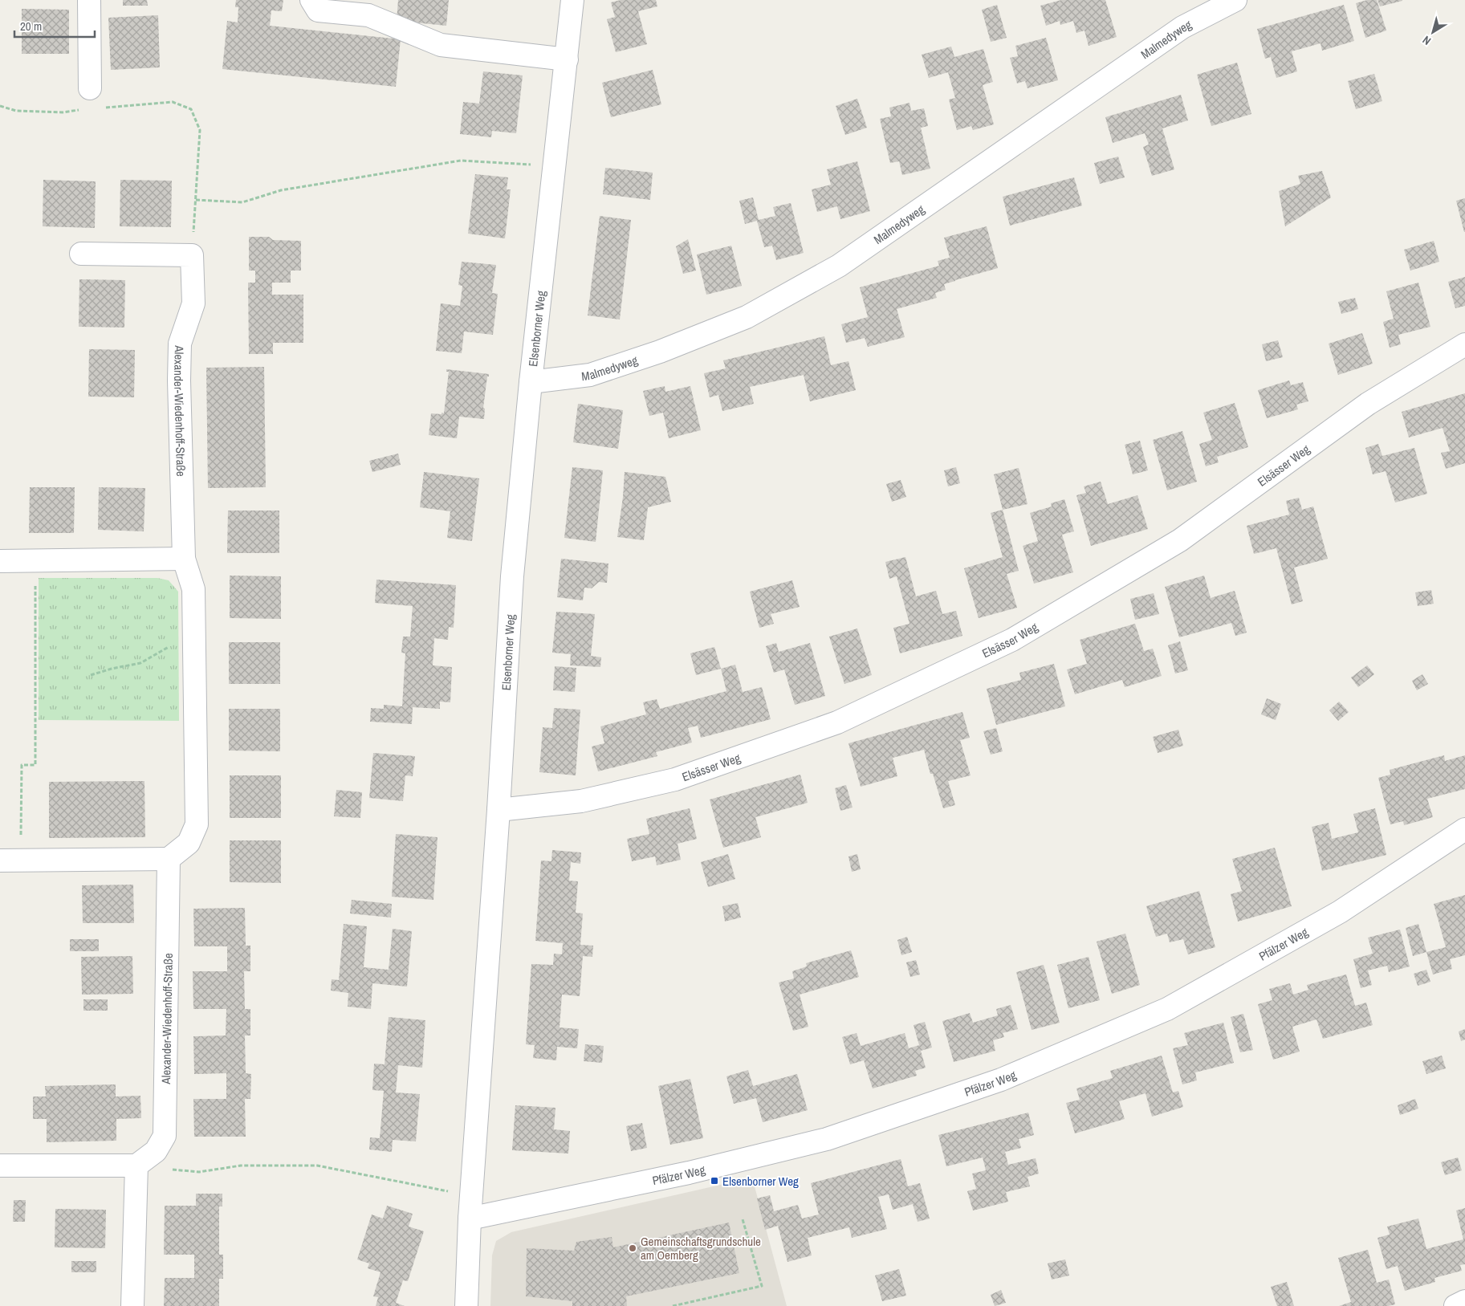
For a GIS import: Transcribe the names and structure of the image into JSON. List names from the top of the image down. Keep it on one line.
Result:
{"streets":{"street":["Malmedyweg","Elsenborner Weg","Alexander-Wiedenhoff-Straße","Elsässer Weg","Pfälzer Weg"]},"crossings":[["Malmedyweg","Elsenborner Weg"],["Elsenborner Weg","Elsässer Weg"],["Elsenborner Weg","Pfälzer Weg"]],"places":{"transit":["Elsenborner Weg"],"other":["Gemeinschaftsgrundschule am Oemberg"]},"scale_bar":"20 m","north":"bottom left"}
